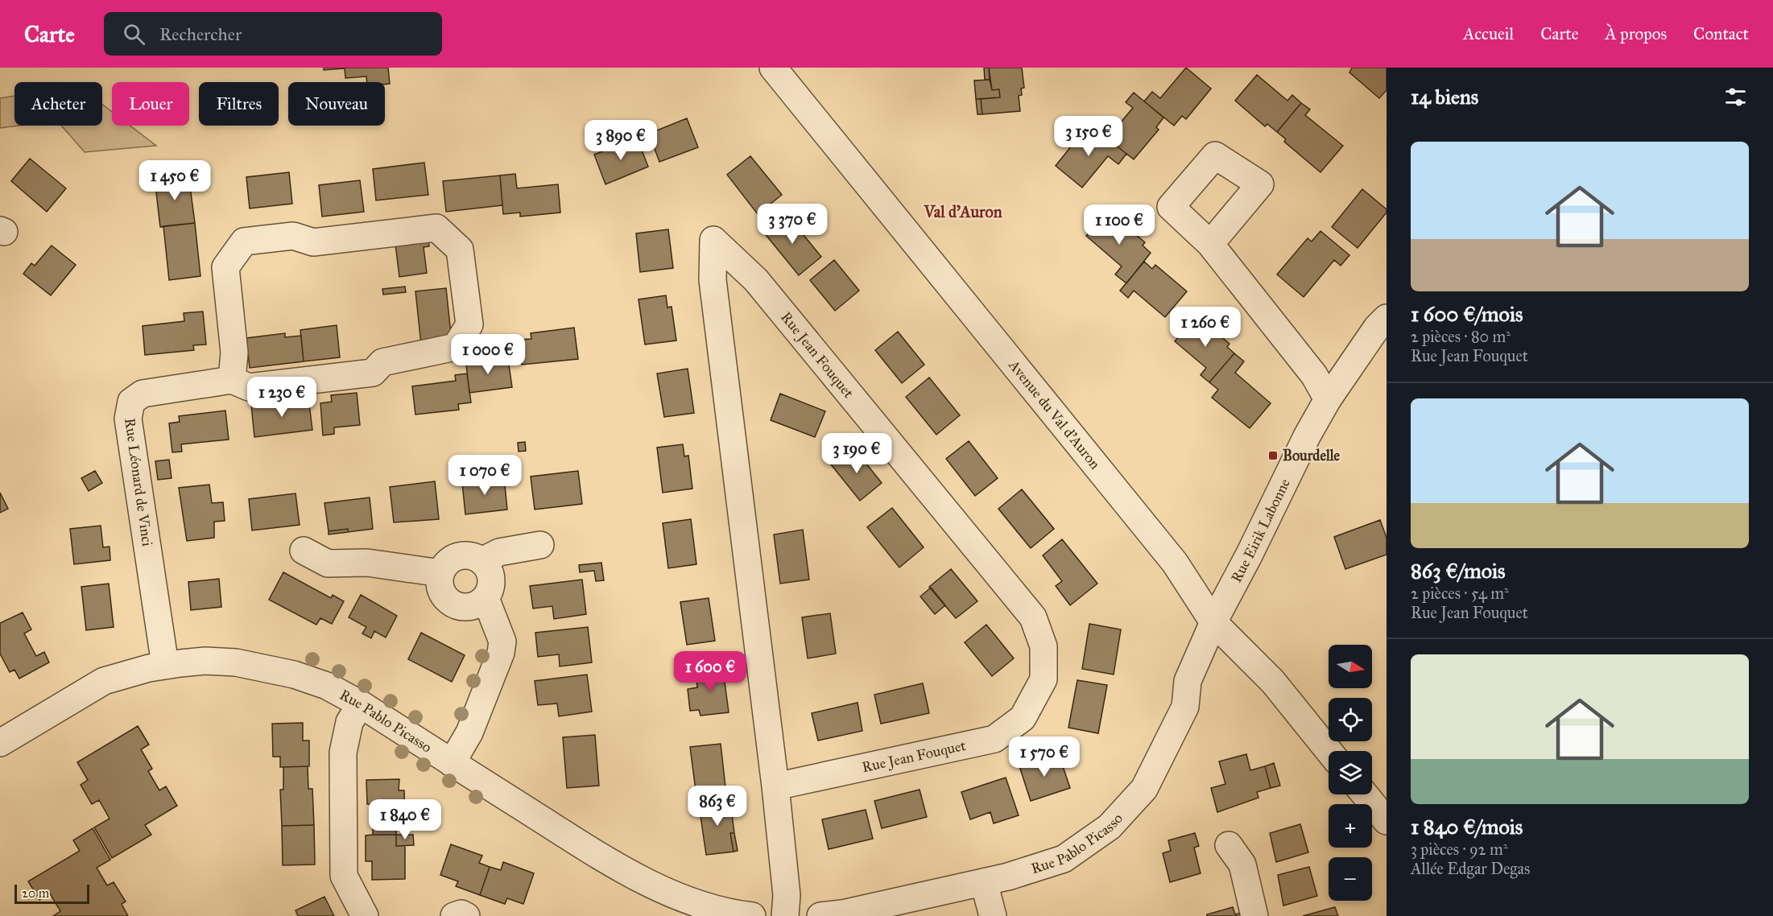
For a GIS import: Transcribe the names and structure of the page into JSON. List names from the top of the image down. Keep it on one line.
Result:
{"streets":{"street":["Rue Jean Fouquet","Avenue du Val d'Auron","Rue Léonard de Vinci","Rue Eirik Labonne","Rue Pablo Picasso"]},"crossings":[["Avenue du Val d'Auron","Rue Eirik Labonne"],["Avenue du Val d'Auron","Rue Pablo Picasso"],["Rue Léonard de Vinci","Rue Pablo Picasso"],["Rue Eirik Labonne","Rue Pablo Picasso"]],"districts":["Val d'Auron"],"places":{"transit":["Bourdelle"]},"scale_bar":"20 m","north":"right","page":{"header":"Carte","search":"Rechercher","nav":["Accueil","Carte","À propos","Contact"],"heading":"14 biens","chip":["Acheter","Louer","Filtres","Nouveau"],"price":["3 150 €","3 890 €","1 450 €","3 370 €","1 100 €","1 260 €","1 000 €","1 230 €","3 190 €","1 070 €","1 600 €","1 570 €","863 €","1 840 €"],"list":[{"name":"1 600 €/mois","note":"2 pièces · 80 m² · Rue Jean Fouquet"},{"name":"863 €/mois","note":"2 pièces · 54 m² · Rue Jean Fouquet"},{"name":"1 840 €/mois","note":"3 pièces · 92 m² · Allée Edgar Degas"}],"map_buttons":["+","−"],"scale":"20 m"}}
